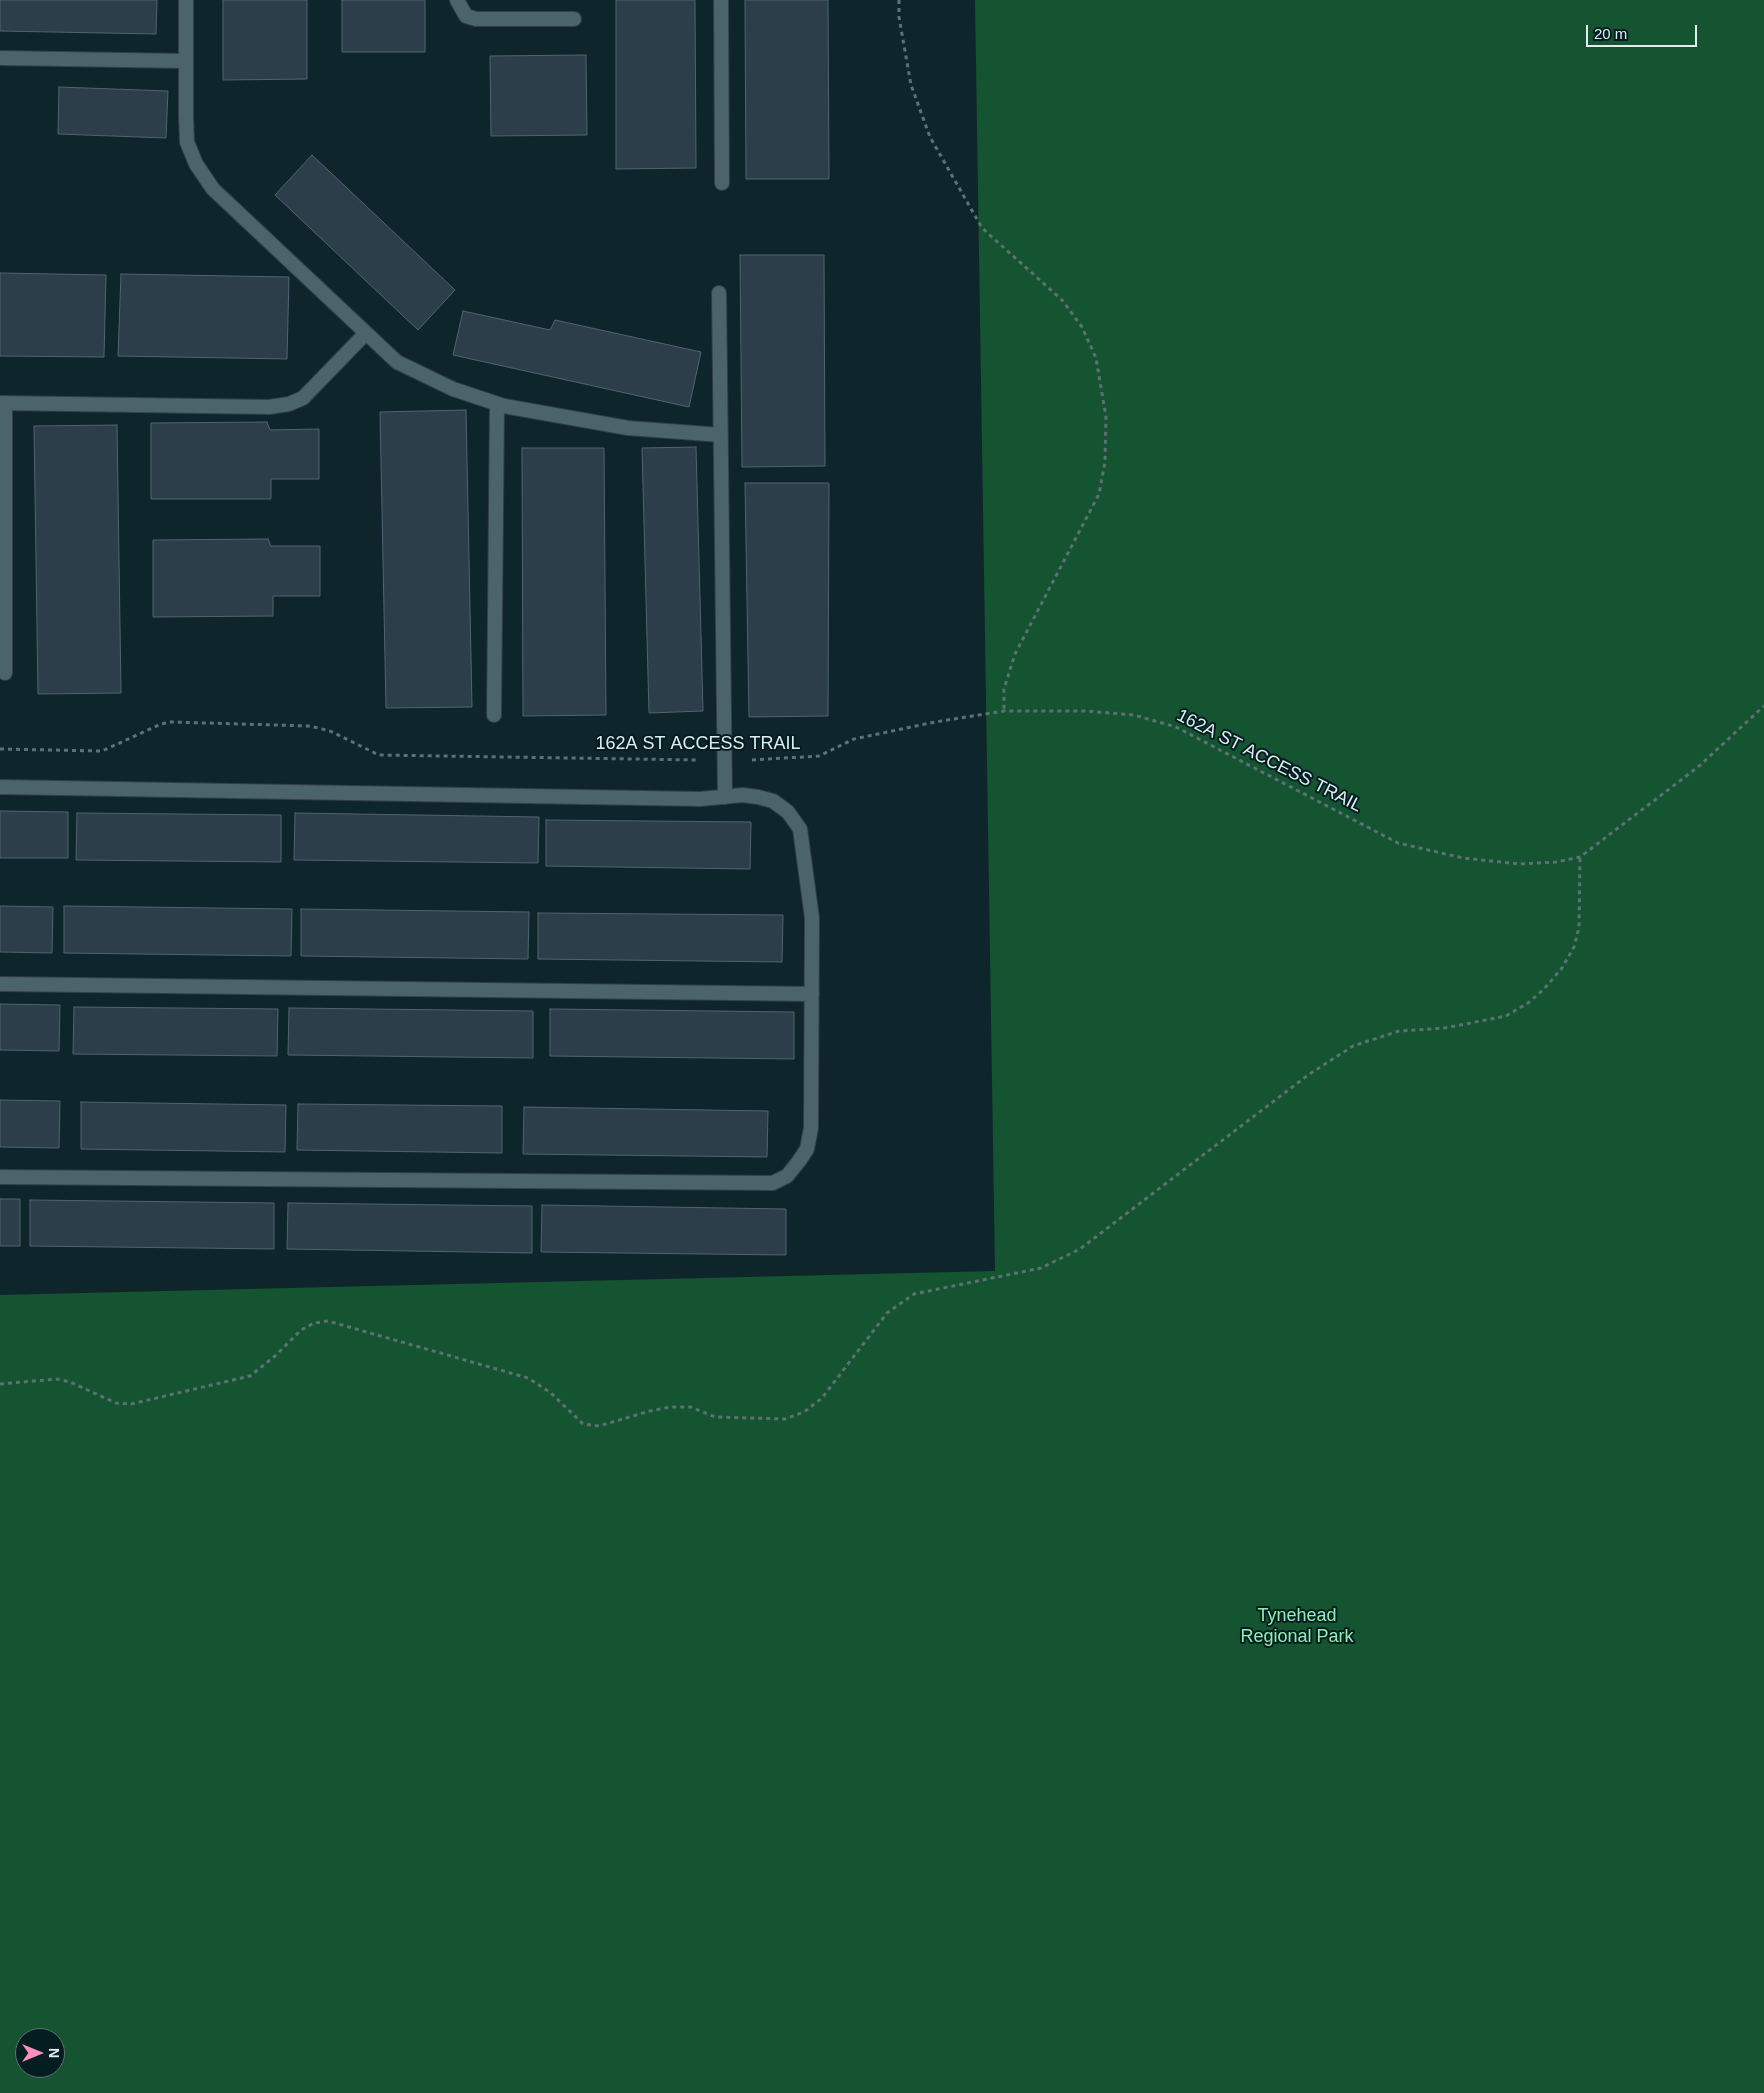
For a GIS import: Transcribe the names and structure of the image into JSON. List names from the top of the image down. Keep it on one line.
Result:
{"streets":{"path":["162A ST ACCESS TRAIL"]},"parks":["Tynehead Regional Park"],"scale_bar":"20 m","north":"right"}
